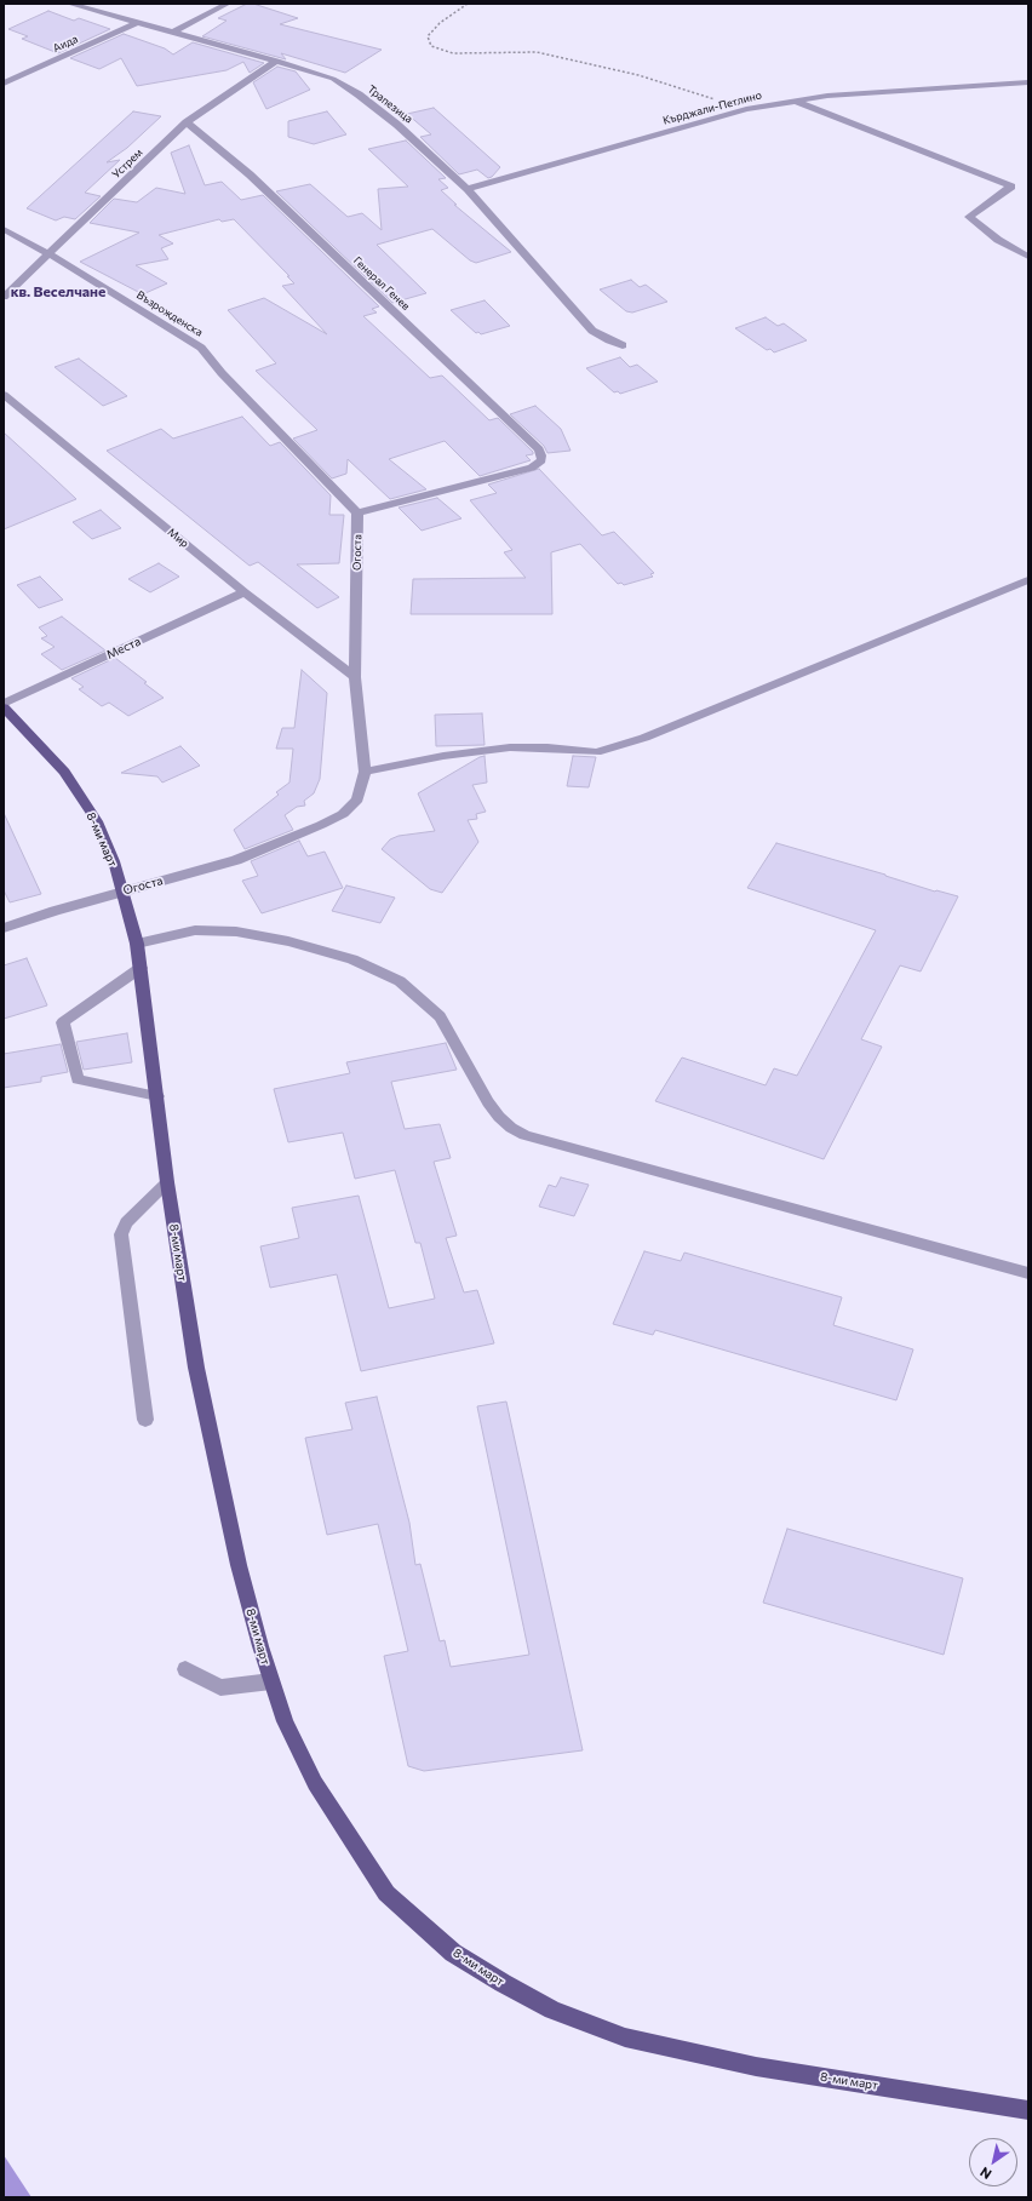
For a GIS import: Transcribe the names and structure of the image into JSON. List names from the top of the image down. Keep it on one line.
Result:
{"streets":{"main road":["8-ми март"],"street":["Аида","Трапезица","Кърджали-Петлино","Устрем","Генерал Генев","Възрожденска","Мир","Огоста","Места"]},"crossings":[["Аида","Трапезица"],["Трапезица","Кърджали-Петлино"],["Трапезица","Устрем"],["Устрем","Генерал Генев"],["Устрем","Възрожденска"],["Генерал Генев","Възрожденска"],["Генерал Генев","Огоста"],["Възрожденска","Огоста"],["Мир","Огоста"],["Мир","Места"],["Огоста","8-ми март"],["Места","8-ми март"]],"districts":["кв. Веселчане"],"north":"bottom left"}
